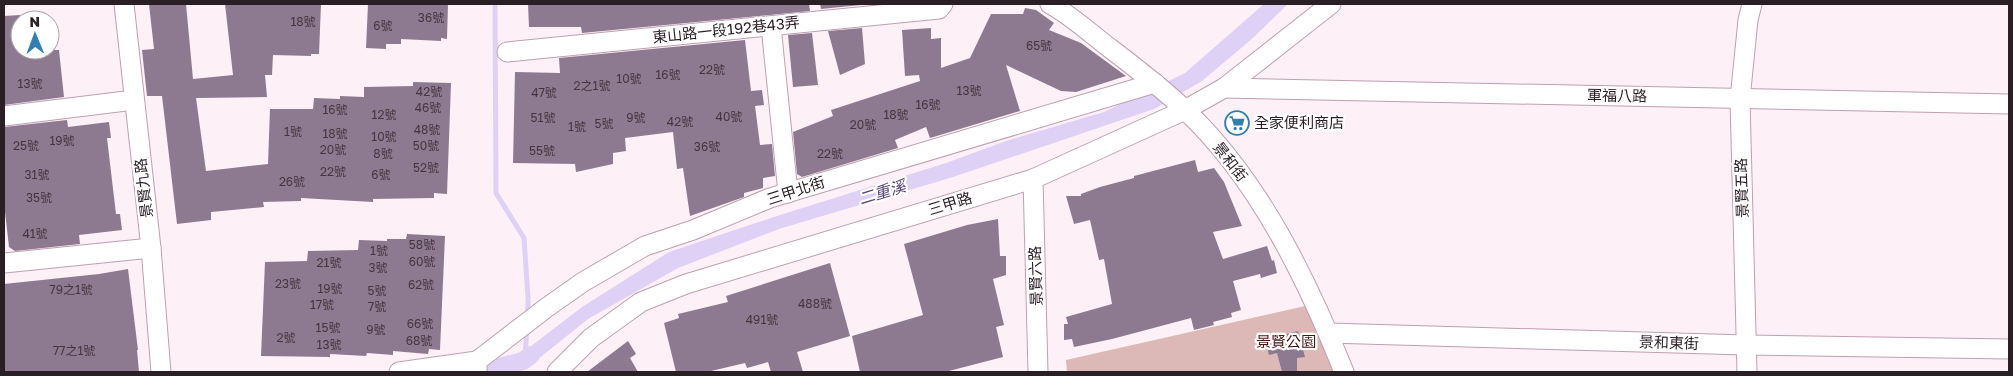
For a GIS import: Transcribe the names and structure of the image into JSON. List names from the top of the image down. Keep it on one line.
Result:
{"streets":{"street":["東山路一段192巷43弄","軍福八路","景和街","景賢九路","景賢五路","三甲北街","三甲路","景賢六路","景和東街"]},"crossings":[["軍福八路","景賢五路"],["軍福八路","三甲路"],["景和街","三甲北街"],["景和街","三甲路"],["景和街","景和東街"],["景賢五路","景和東街"],["三甲路","景賢六路"]],"water":["二重溪"],"parks":["景賢公園"],"places":{"supermarket":["全家便利商店"]},"house_numbers":["36號","18號","6號","65號","22號","16號","10號","13號","2之1號","13號","42號","47號","16號","46號","16號","12號","18號","40號","51號","9號","42號","5號","20號","1號","48號","1號","18號","10號","19號","25號","50號","36號","20號","55號","8號","22號","52號","22號","31號","6號","26號","35號","41號","58號","1號","60號","21號","3號","23號","62號","19號","79之1號","5號","488號","17號","7號","491號","66號","15號","9號","2號","68號","13號","77之1號"],"north":"top"}
